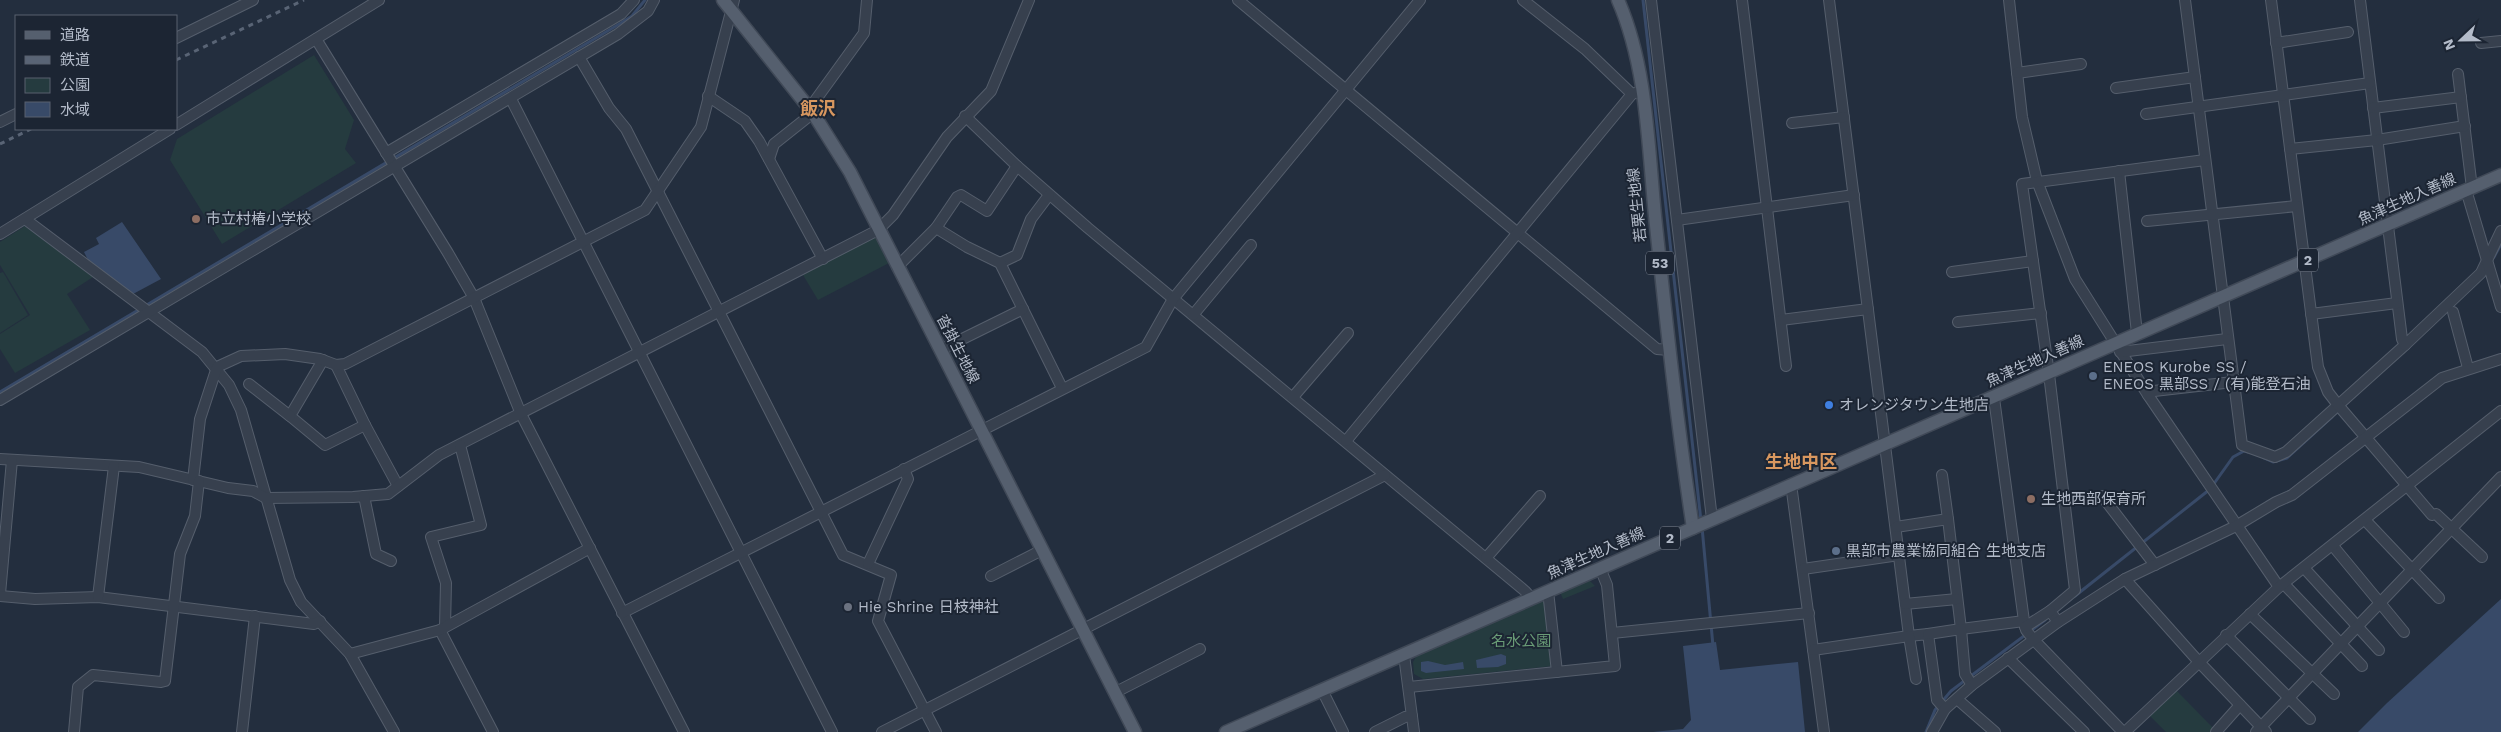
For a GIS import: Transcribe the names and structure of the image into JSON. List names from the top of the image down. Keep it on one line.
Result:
{"streets":{"main road":["魚津生地入善線","若栗生地線","2","53","沓掛生地線"]},"crossings":[["魚津生地入善線","若栗生地線"]],"districts":["飯沢","生地中区"],"parks":["名水公園"],"places":["市立村椿小学校","ENEOS Kurobe SS / ENEOS 黒部SS / (有)能登石油","オレンジタウン生地店","生地西部保育所","黒部市農業協同組合 生地支店","Hie Shrine 日枝神社"],"legend":["道路","鉄道","公園","水域"],"north":"left"}
